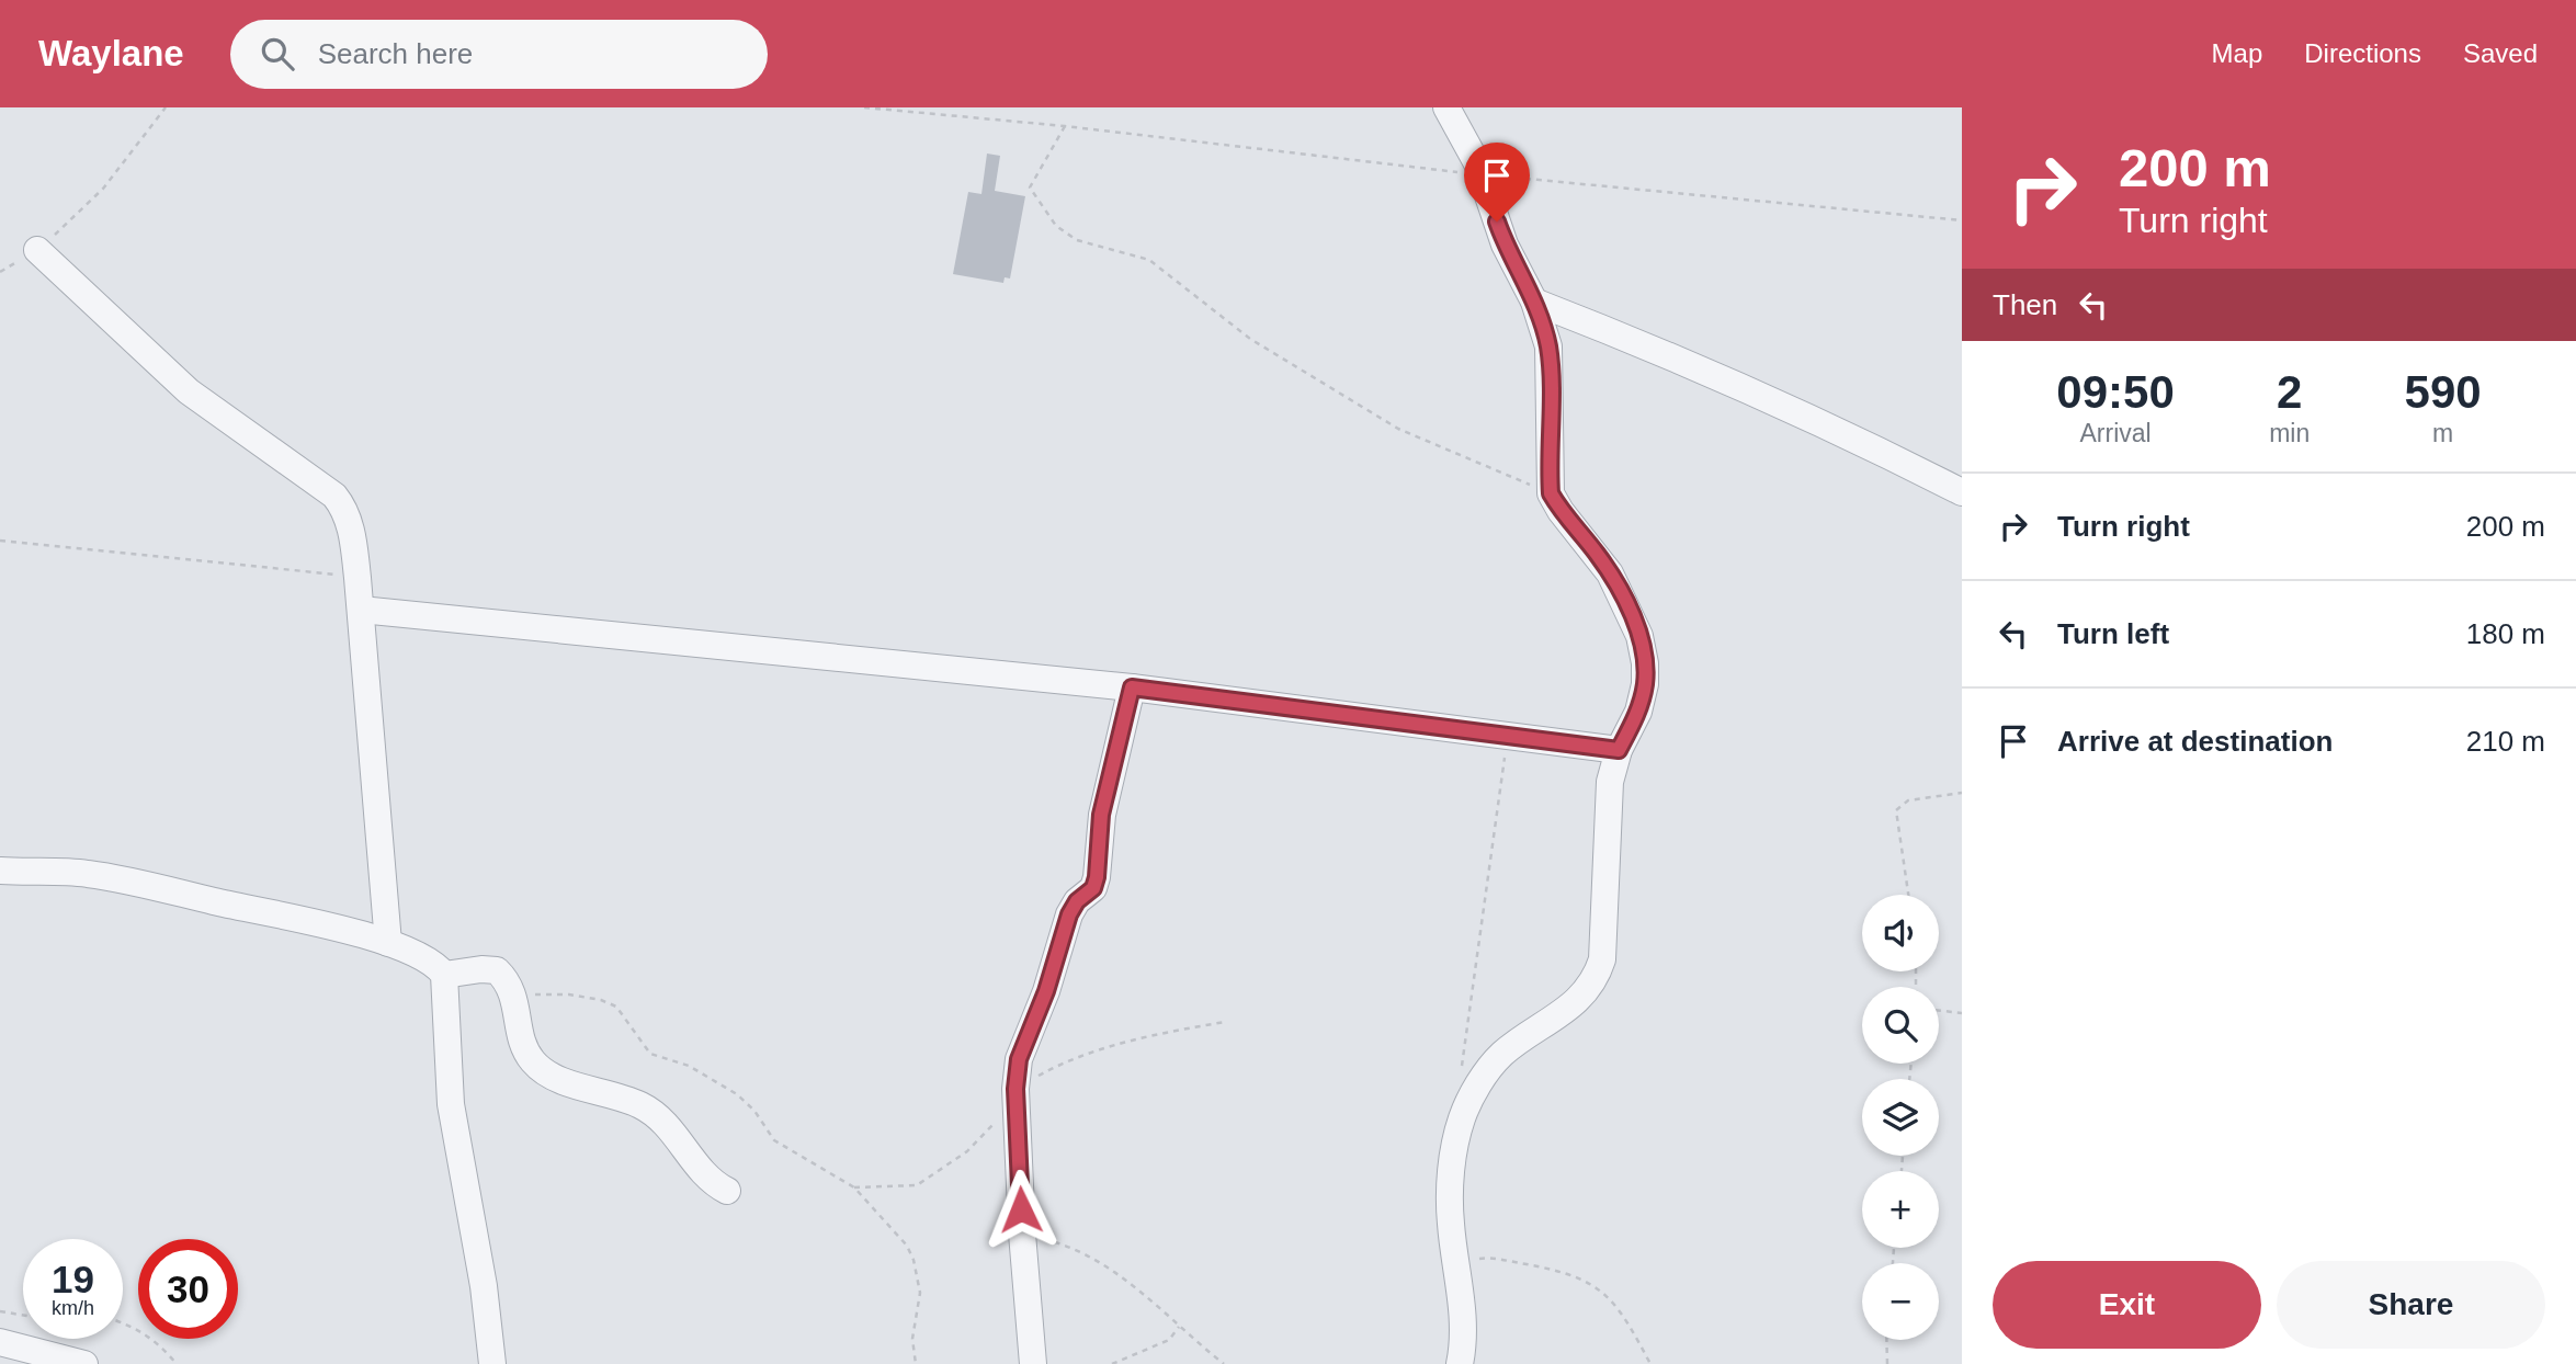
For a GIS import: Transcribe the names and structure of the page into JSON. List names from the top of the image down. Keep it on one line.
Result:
{"page":{"header":"Waylane","search":"Search here","nav":["Map","Directions","Saved"],"turn":["200 m","Turn right"],"then":"Then","eta":["09:50","Arrival","2","min","590","m"],"list":[{"name":"Turn right","value":"200 m"},{"name":"Turn left","value":"180 m"},{"name":"Arrive at destination","value":"210 m"}],"map_buttons":["+","−"],"speed":"19 km/h","limit":"30","buttons":["Exit","Share"]}}
